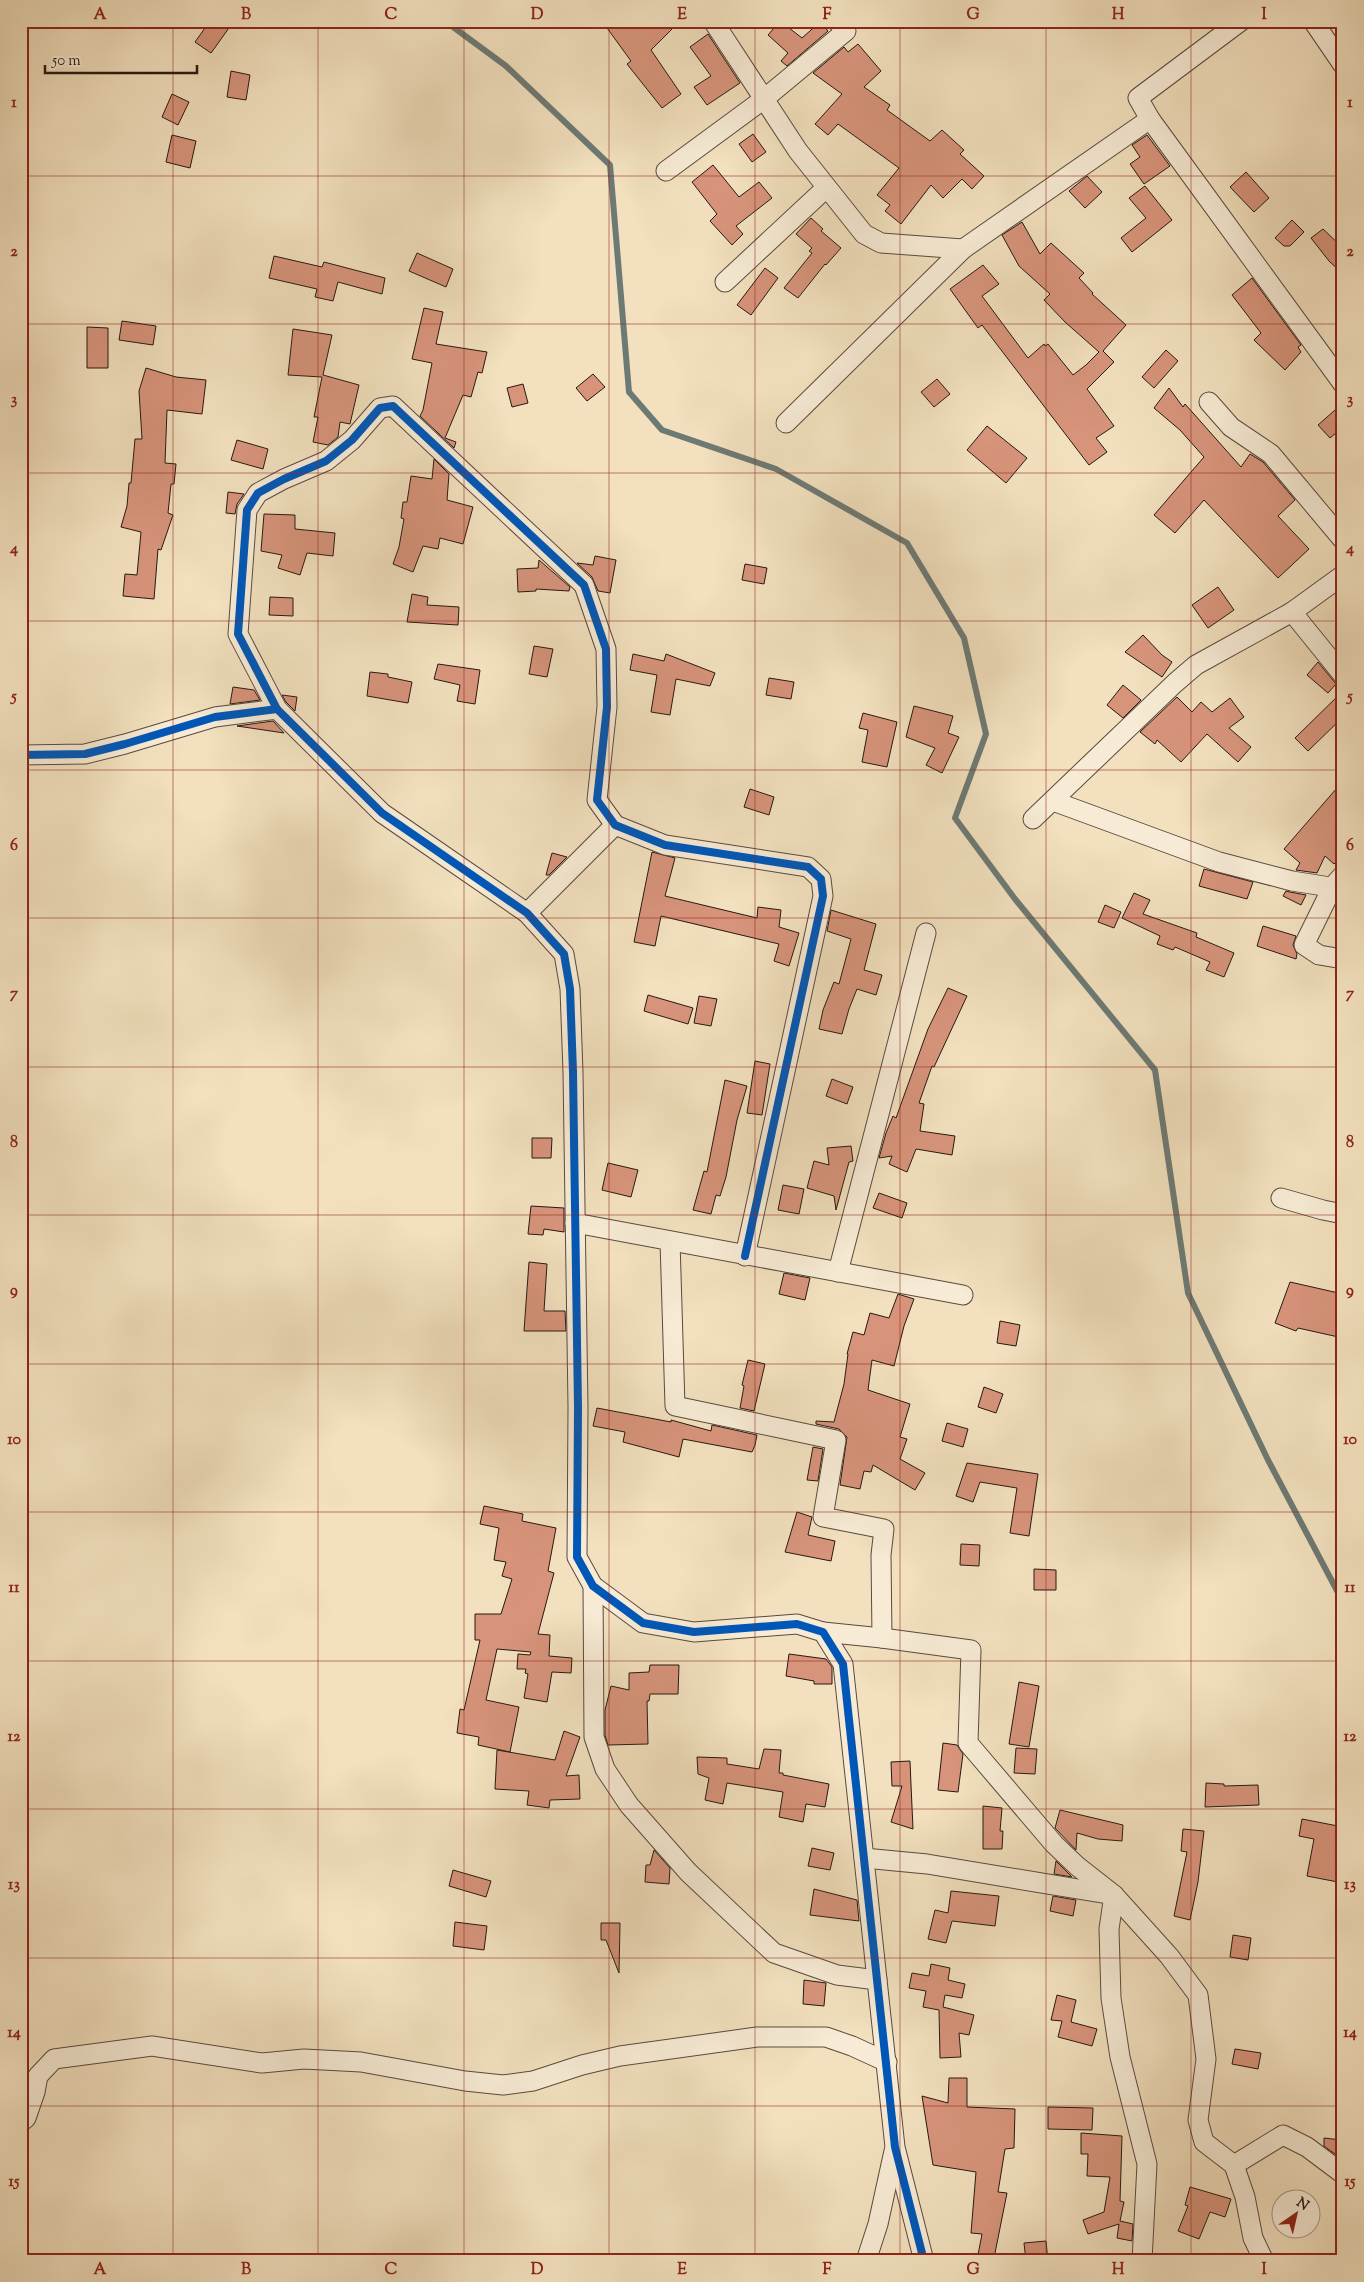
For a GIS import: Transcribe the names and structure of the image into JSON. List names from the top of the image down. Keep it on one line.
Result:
{"scale_bar":"50 m","north":"top right","grid":{"columns":["A","B","C","D","E","F","G","H","I"],"rows":["1","2","3","4","5","6","7","8","9","10","11","12","13","14","15"]}}
